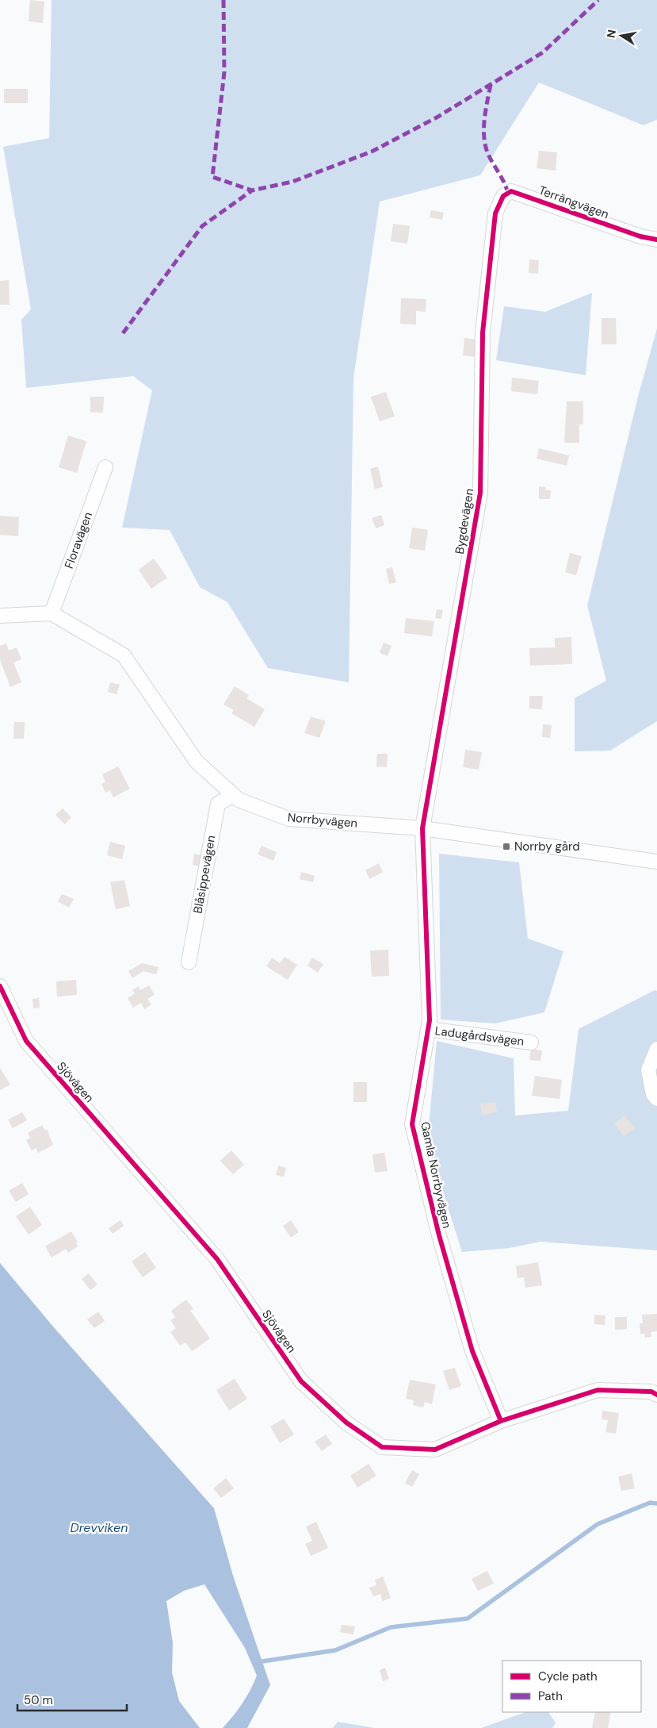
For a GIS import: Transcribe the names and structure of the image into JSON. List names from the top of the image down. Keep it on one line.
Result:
{"streets":{"street":["Terrängvägen","Bygdevägen","Floravägen","Norrbyvägen","Blåsippevägen","Ladugårdsvägen","Sjövägen","Gamla Norrbyvägen"]},"crossings":[["Terrängvägen","Bygdevägen"],["Bygdevägen","Norrbyvägen"],["Bygdevägen","Gamla Norrbyvägen"],["Floravägen","Norrbyvägen"],["Norrbyvägen","Blåsippevägen"],["Norrbyvägen","Gamla Norrbyvägen"],["Ladugårdsvägen","Gamla Norrbyvägen"],["Sjövägen","Gamla Norrbyvägen"]],"water":["Drevviken"],"places":{"transit":["Norrby gård"]},"legend":["Cycle path","Path"],"scale_bar":"50 m","north":"left"}
